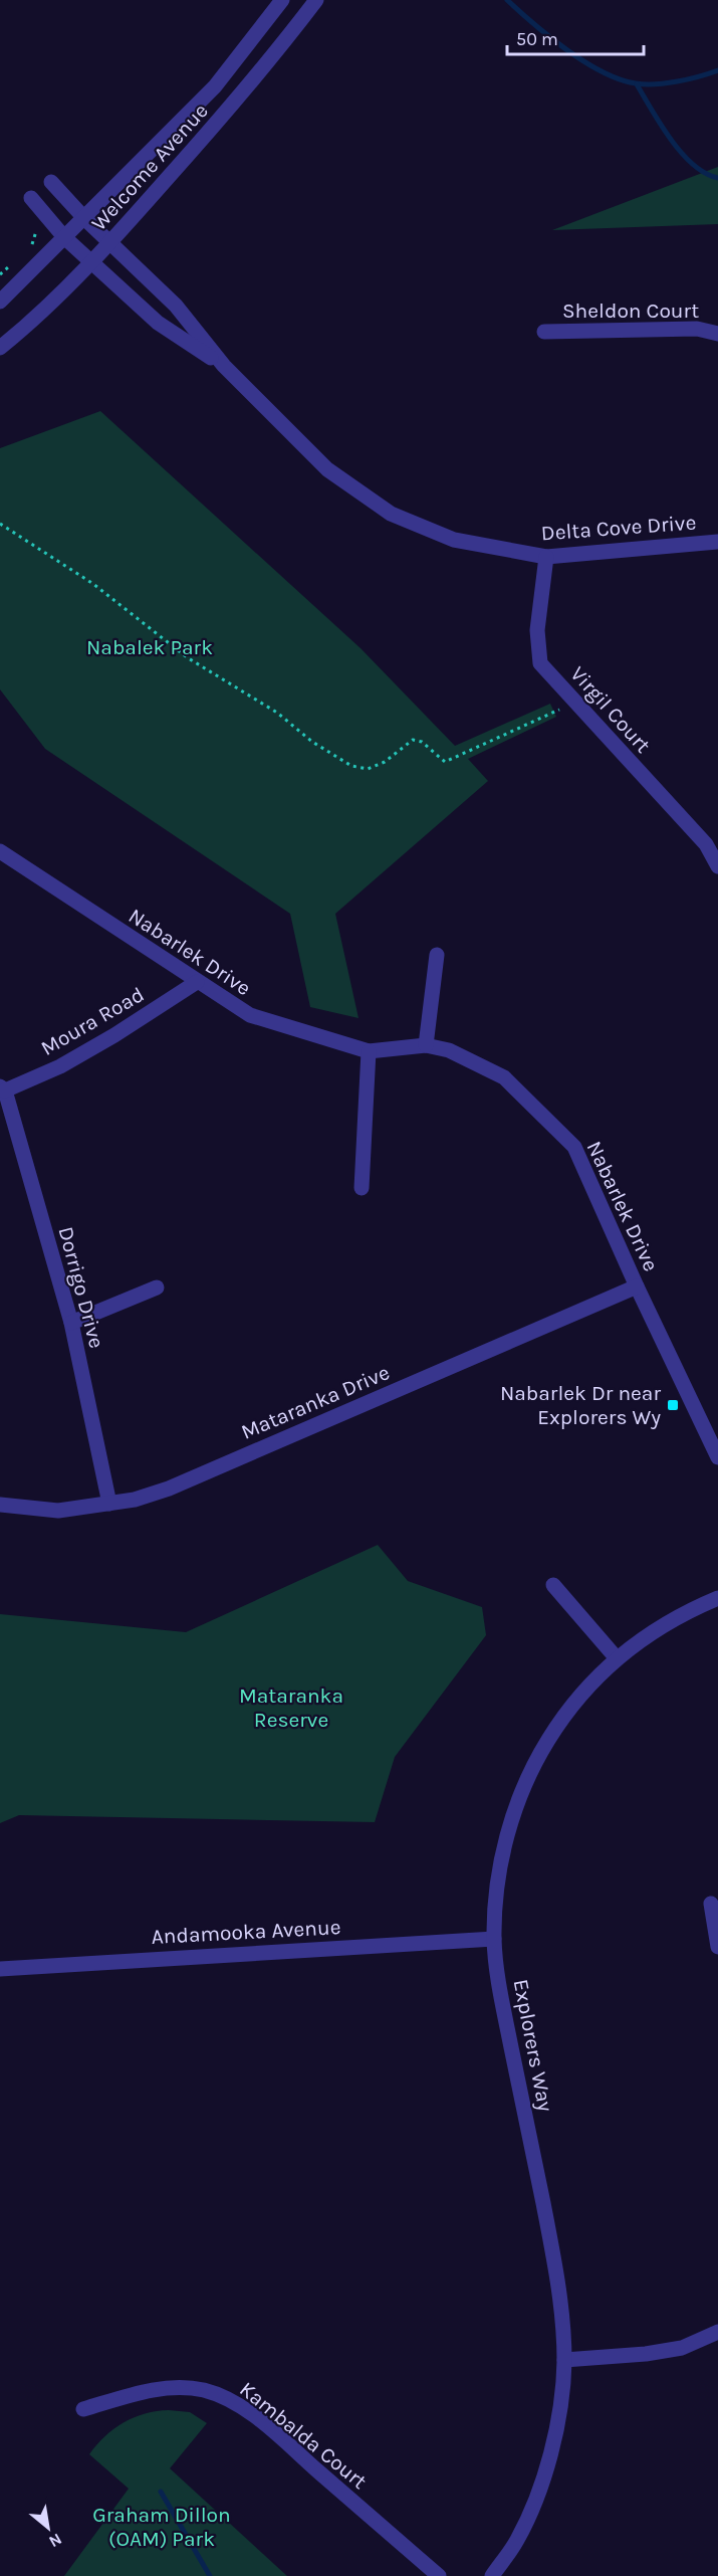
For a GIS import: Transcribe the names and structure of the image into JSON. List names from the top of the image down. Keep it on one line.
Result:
{"streets":{"street":["Welcome Avenue","Sheldon Court","Delta Cove Drive","Virgil Court","Nabarlek Drive","Moura Road","Dorrigo Drive","Mataranka Drive","Andamooka Avenue","Explorers Way","Kambalda Court"]},"crossings":[["Welcome Avenue","Delta Cove Drive"],["Delta Cove Drive","Virgil Court"],["Nabarlek Drive","Moura Road"],["Nabarlek Drive","Mataranka Drive"],["Moura Road","Dorrigo Drive"],["Dorrigo Drive","Mataranka Drive"],["Andamooka Avenue","Explorers Way"]],"parks":["Nabalek Park","Mataranka Reserve","Graham Dillon (OAM) Park"],"places":{"transit":["Nabarlek Dr near Explorers Wy"]},"scale_bar":"50 m","north":"bottom right"}
